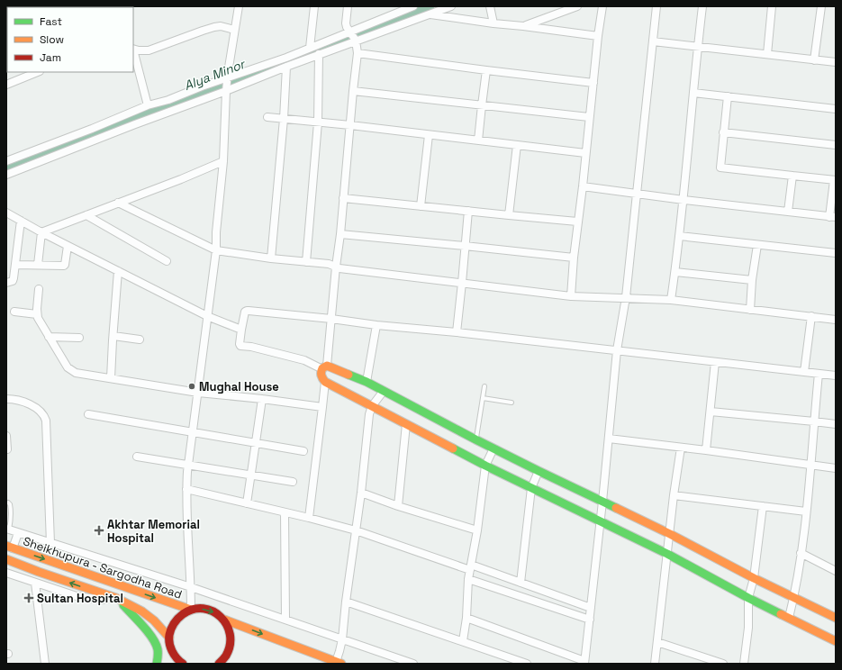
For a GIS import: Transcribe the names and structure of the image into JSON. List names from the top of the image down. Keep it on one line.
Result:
{"streets":{"main road":["Sheikhupura - Sargodha Road"]},"water":["Alya Minor"],"places":{"other":["Mughal House"],"health":["Akhtar Memorial Hospital","Sultan Hospital"]},"legend":["Fast","Slow","Jam"]}
